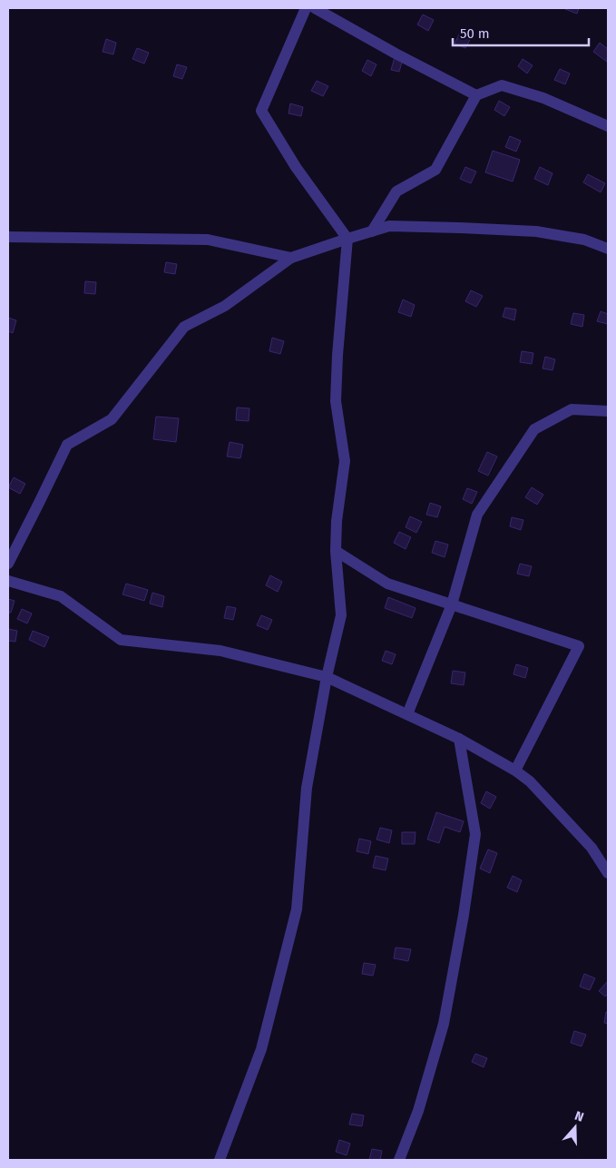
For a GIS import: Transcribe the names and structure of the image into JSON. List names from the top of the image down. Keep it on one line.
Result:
{"scale_bar":"50 m","north":"top"}
